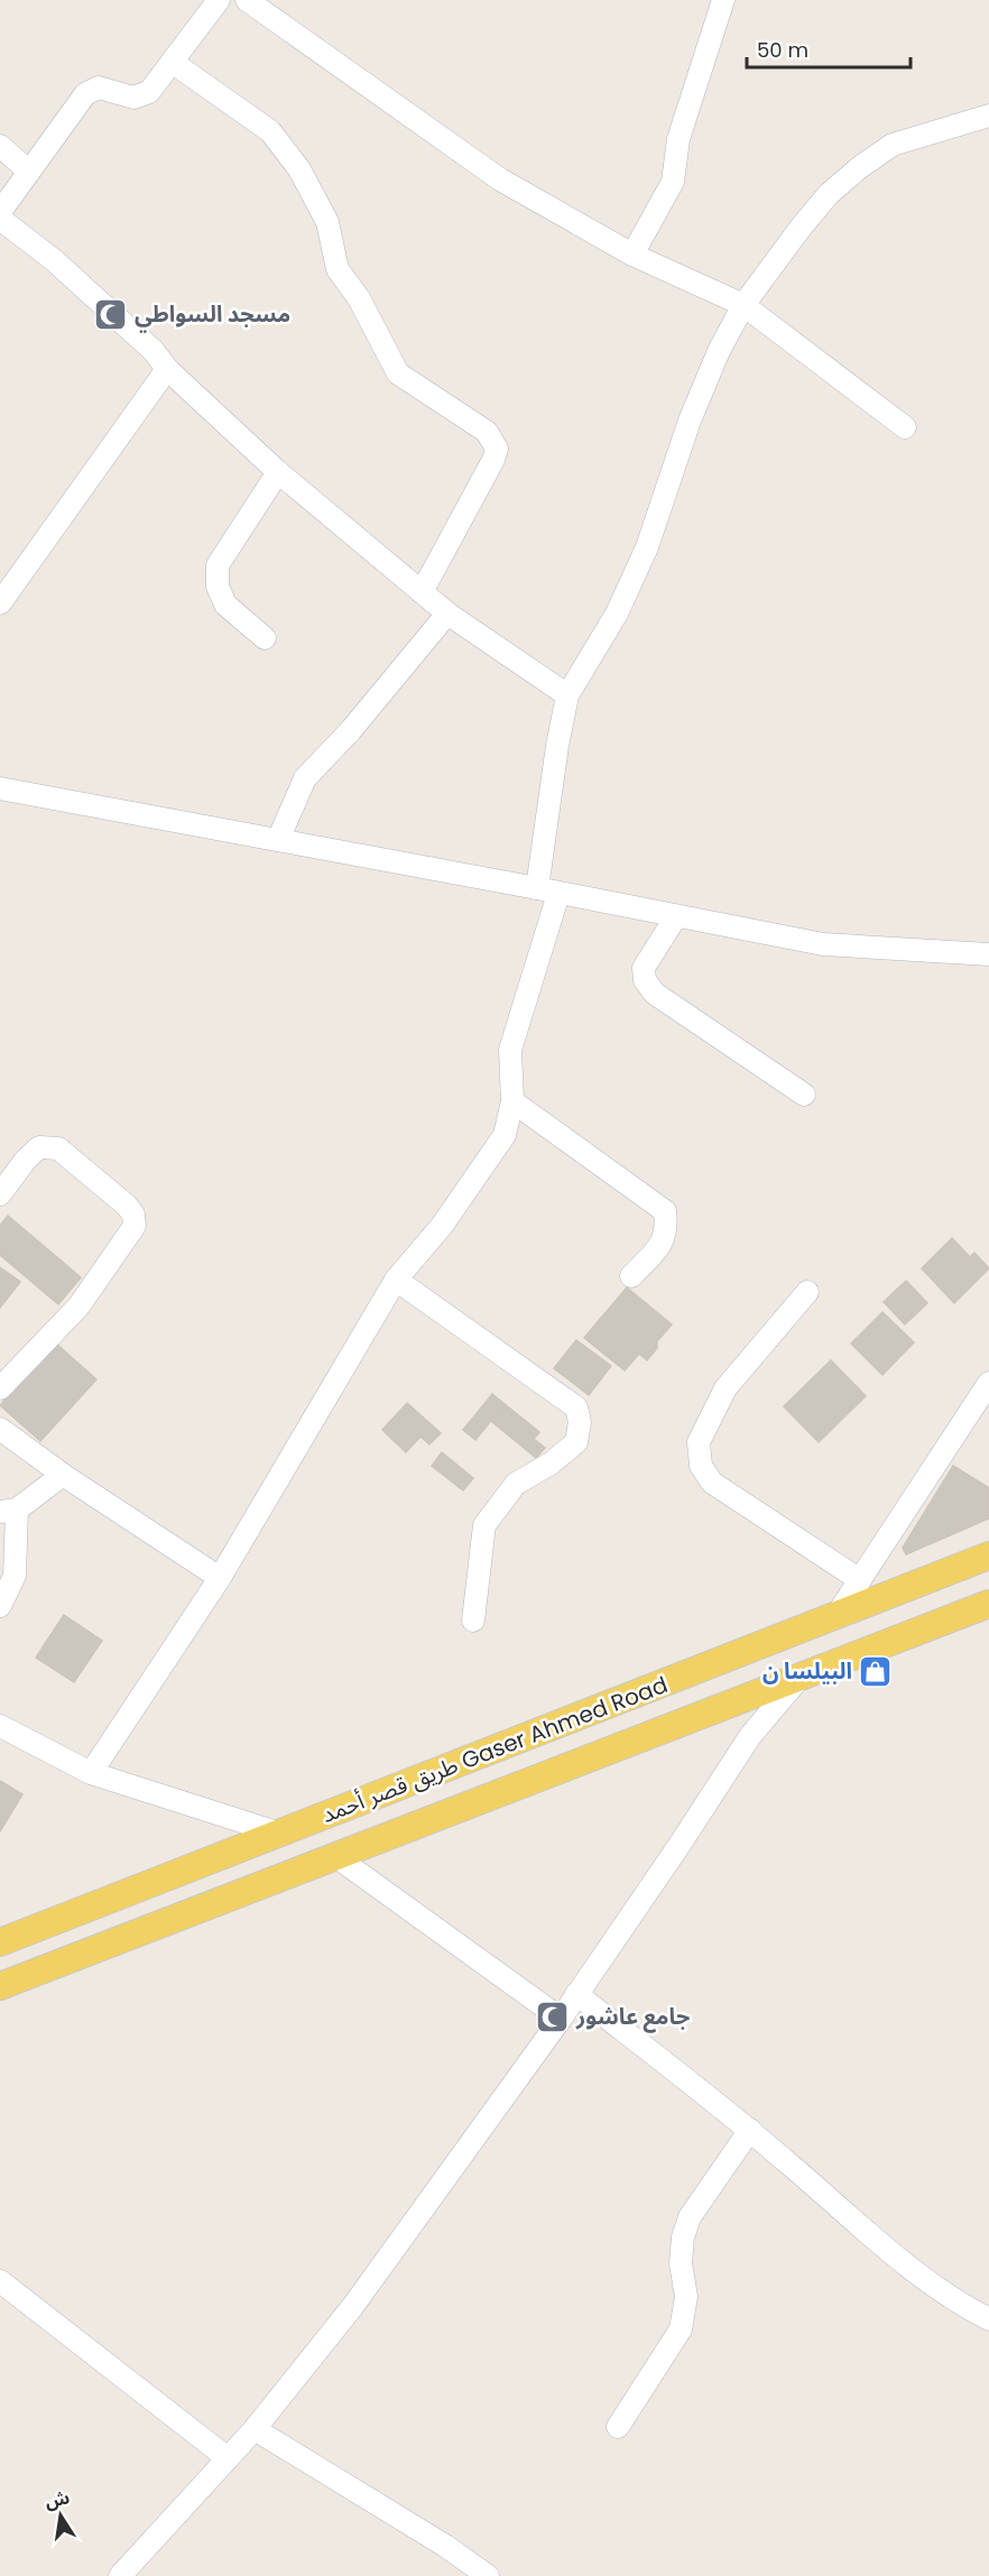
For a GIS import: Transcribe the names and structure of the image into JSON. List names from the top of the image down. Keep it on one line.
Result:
{"streets":{"main road":["طريق قصر أحمد Gaser Ahmed Road"]},"places":{"mosque":["مسجد السواطي","جامع عاشور"],"shop":["البيلسا ن"]},"scale_bar":"50 m","north":"top"}
